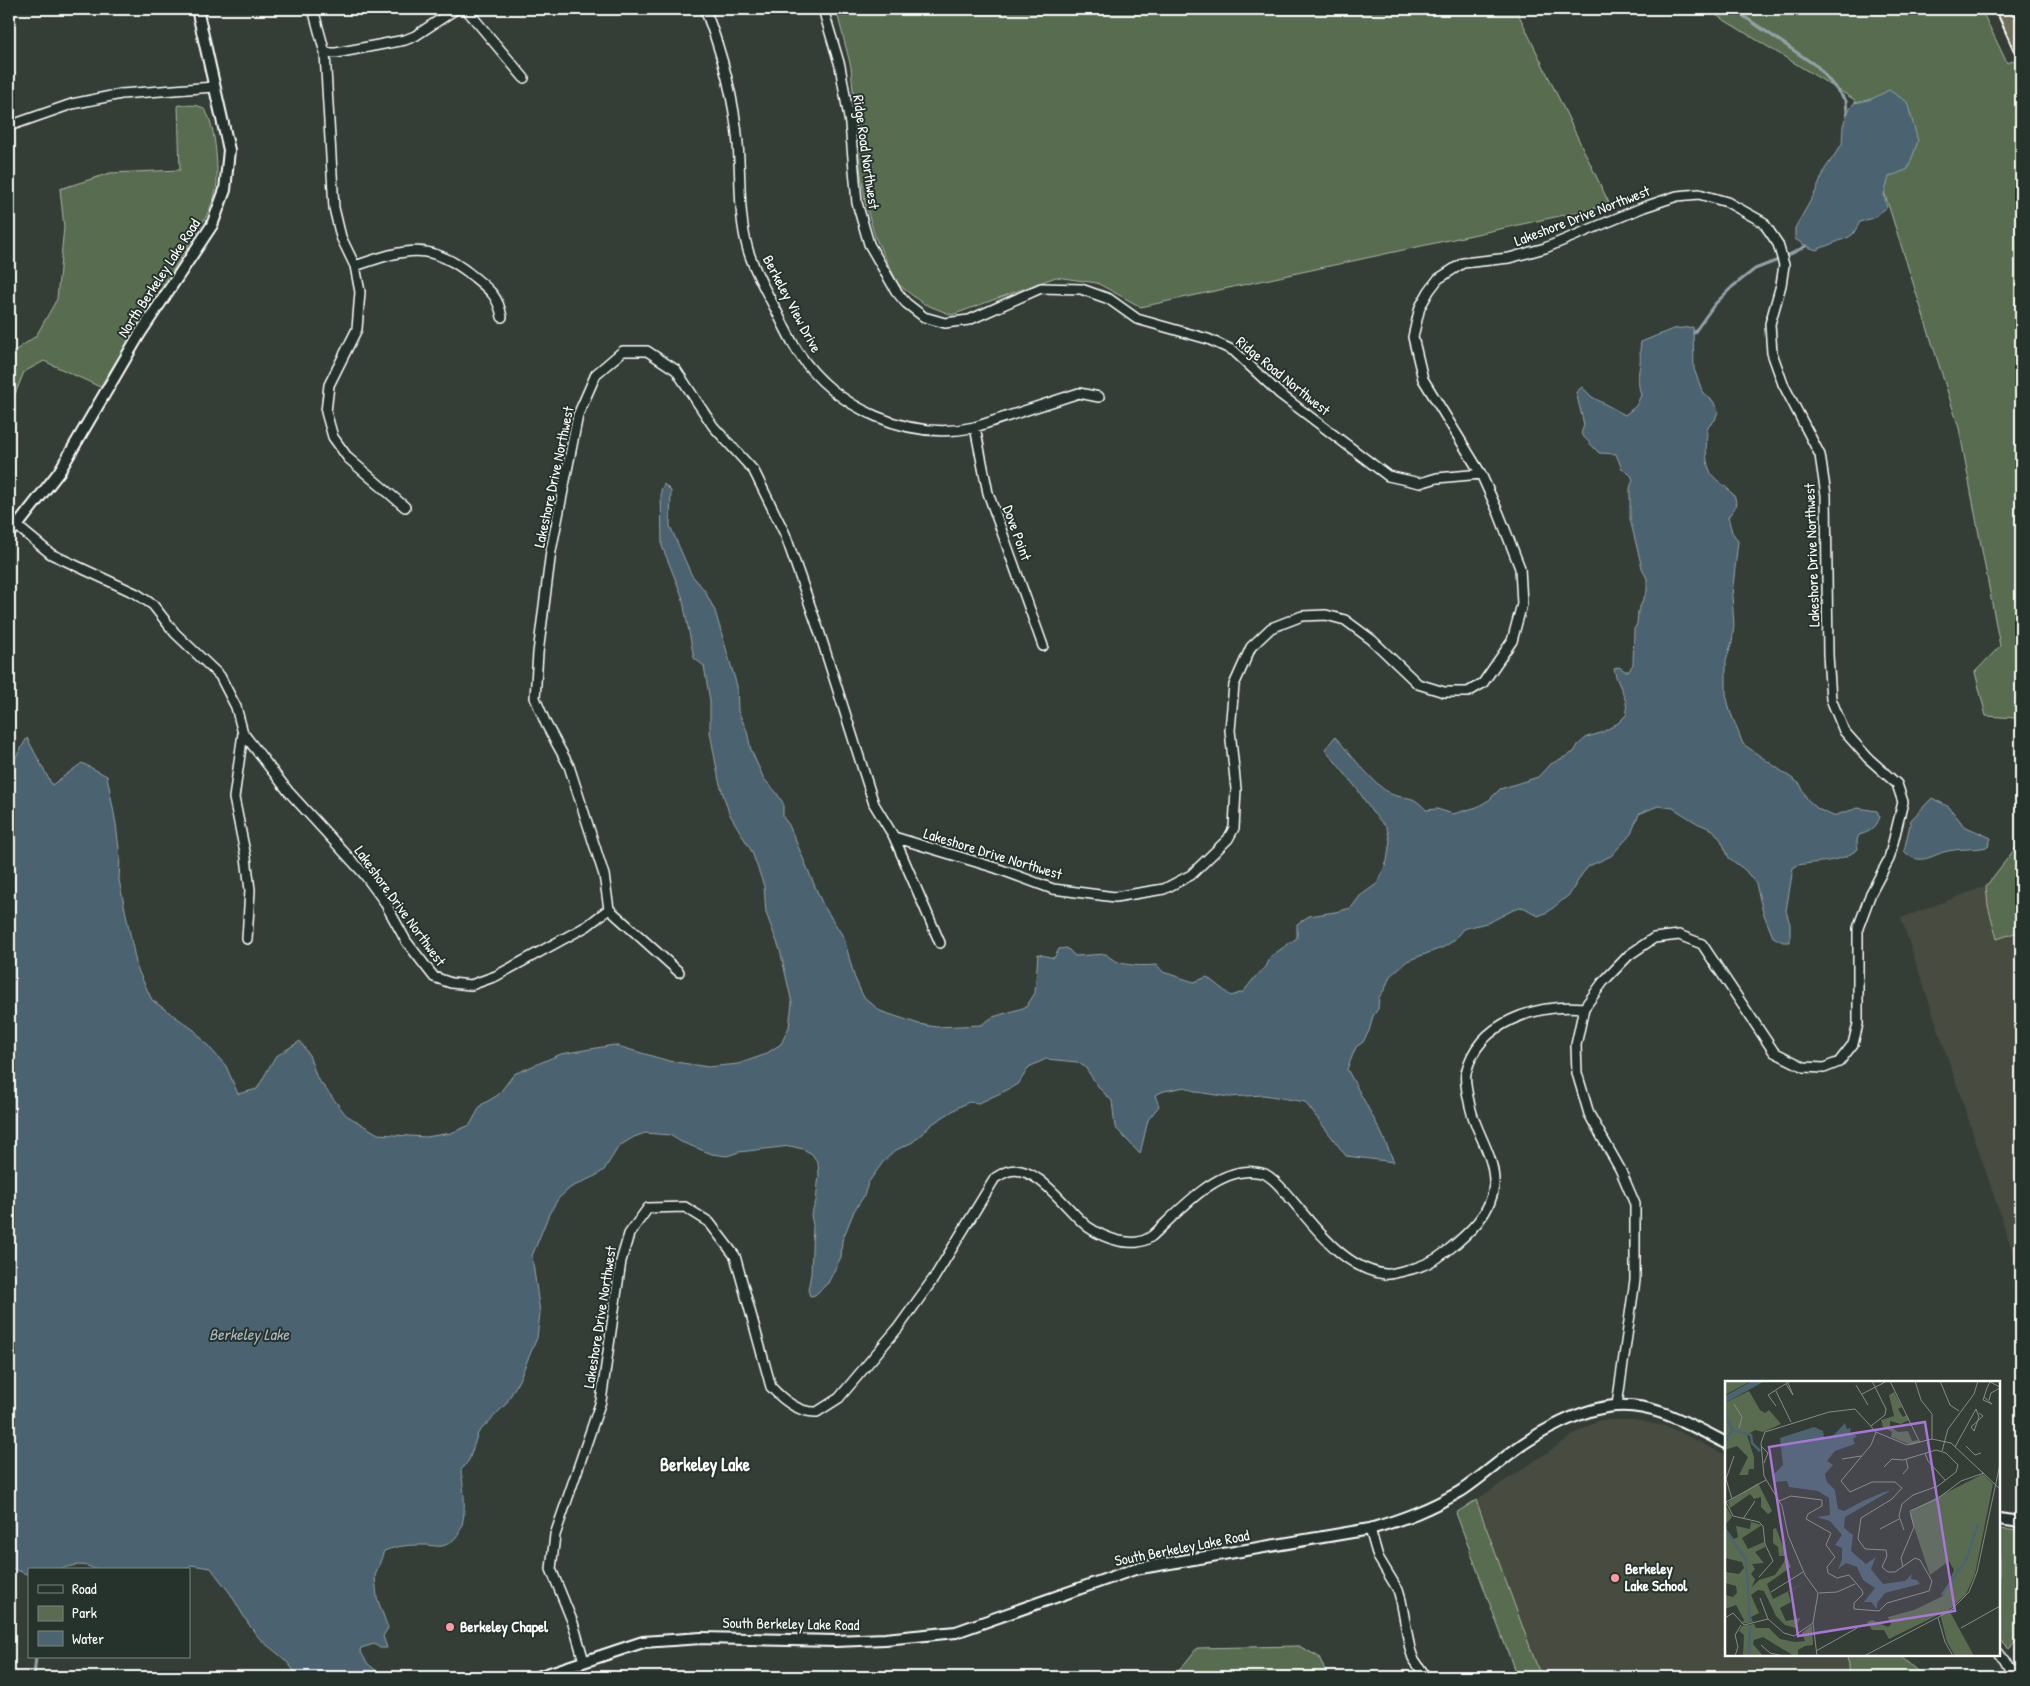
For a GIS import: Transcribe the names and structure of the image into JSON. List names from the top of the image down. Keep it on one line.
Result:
{"streets":{"street":["Ridge Road Northwest","Lakeshore Drive Northwest","North Berkeley Lake Road","Berkeley View Drive","Dove Point","South Berkeley Lake Road"]},"crossings":[["Ridge Road Northwest","Lakeshore Drive Northwest"],["Lakeshore Drive Northwest","North Berkeley Lake Road"],["Lakeshore Drive Northwest","South Berkeley Lake Road"],["Berkeley View Drive","Dove Point"]],"districts":["Berkeley Lake"],"water":["Berkeley Lake"],"places":["Berkeley Lake School","Berkeley Chapel"],"legend":["Road","Park","Water"]}
